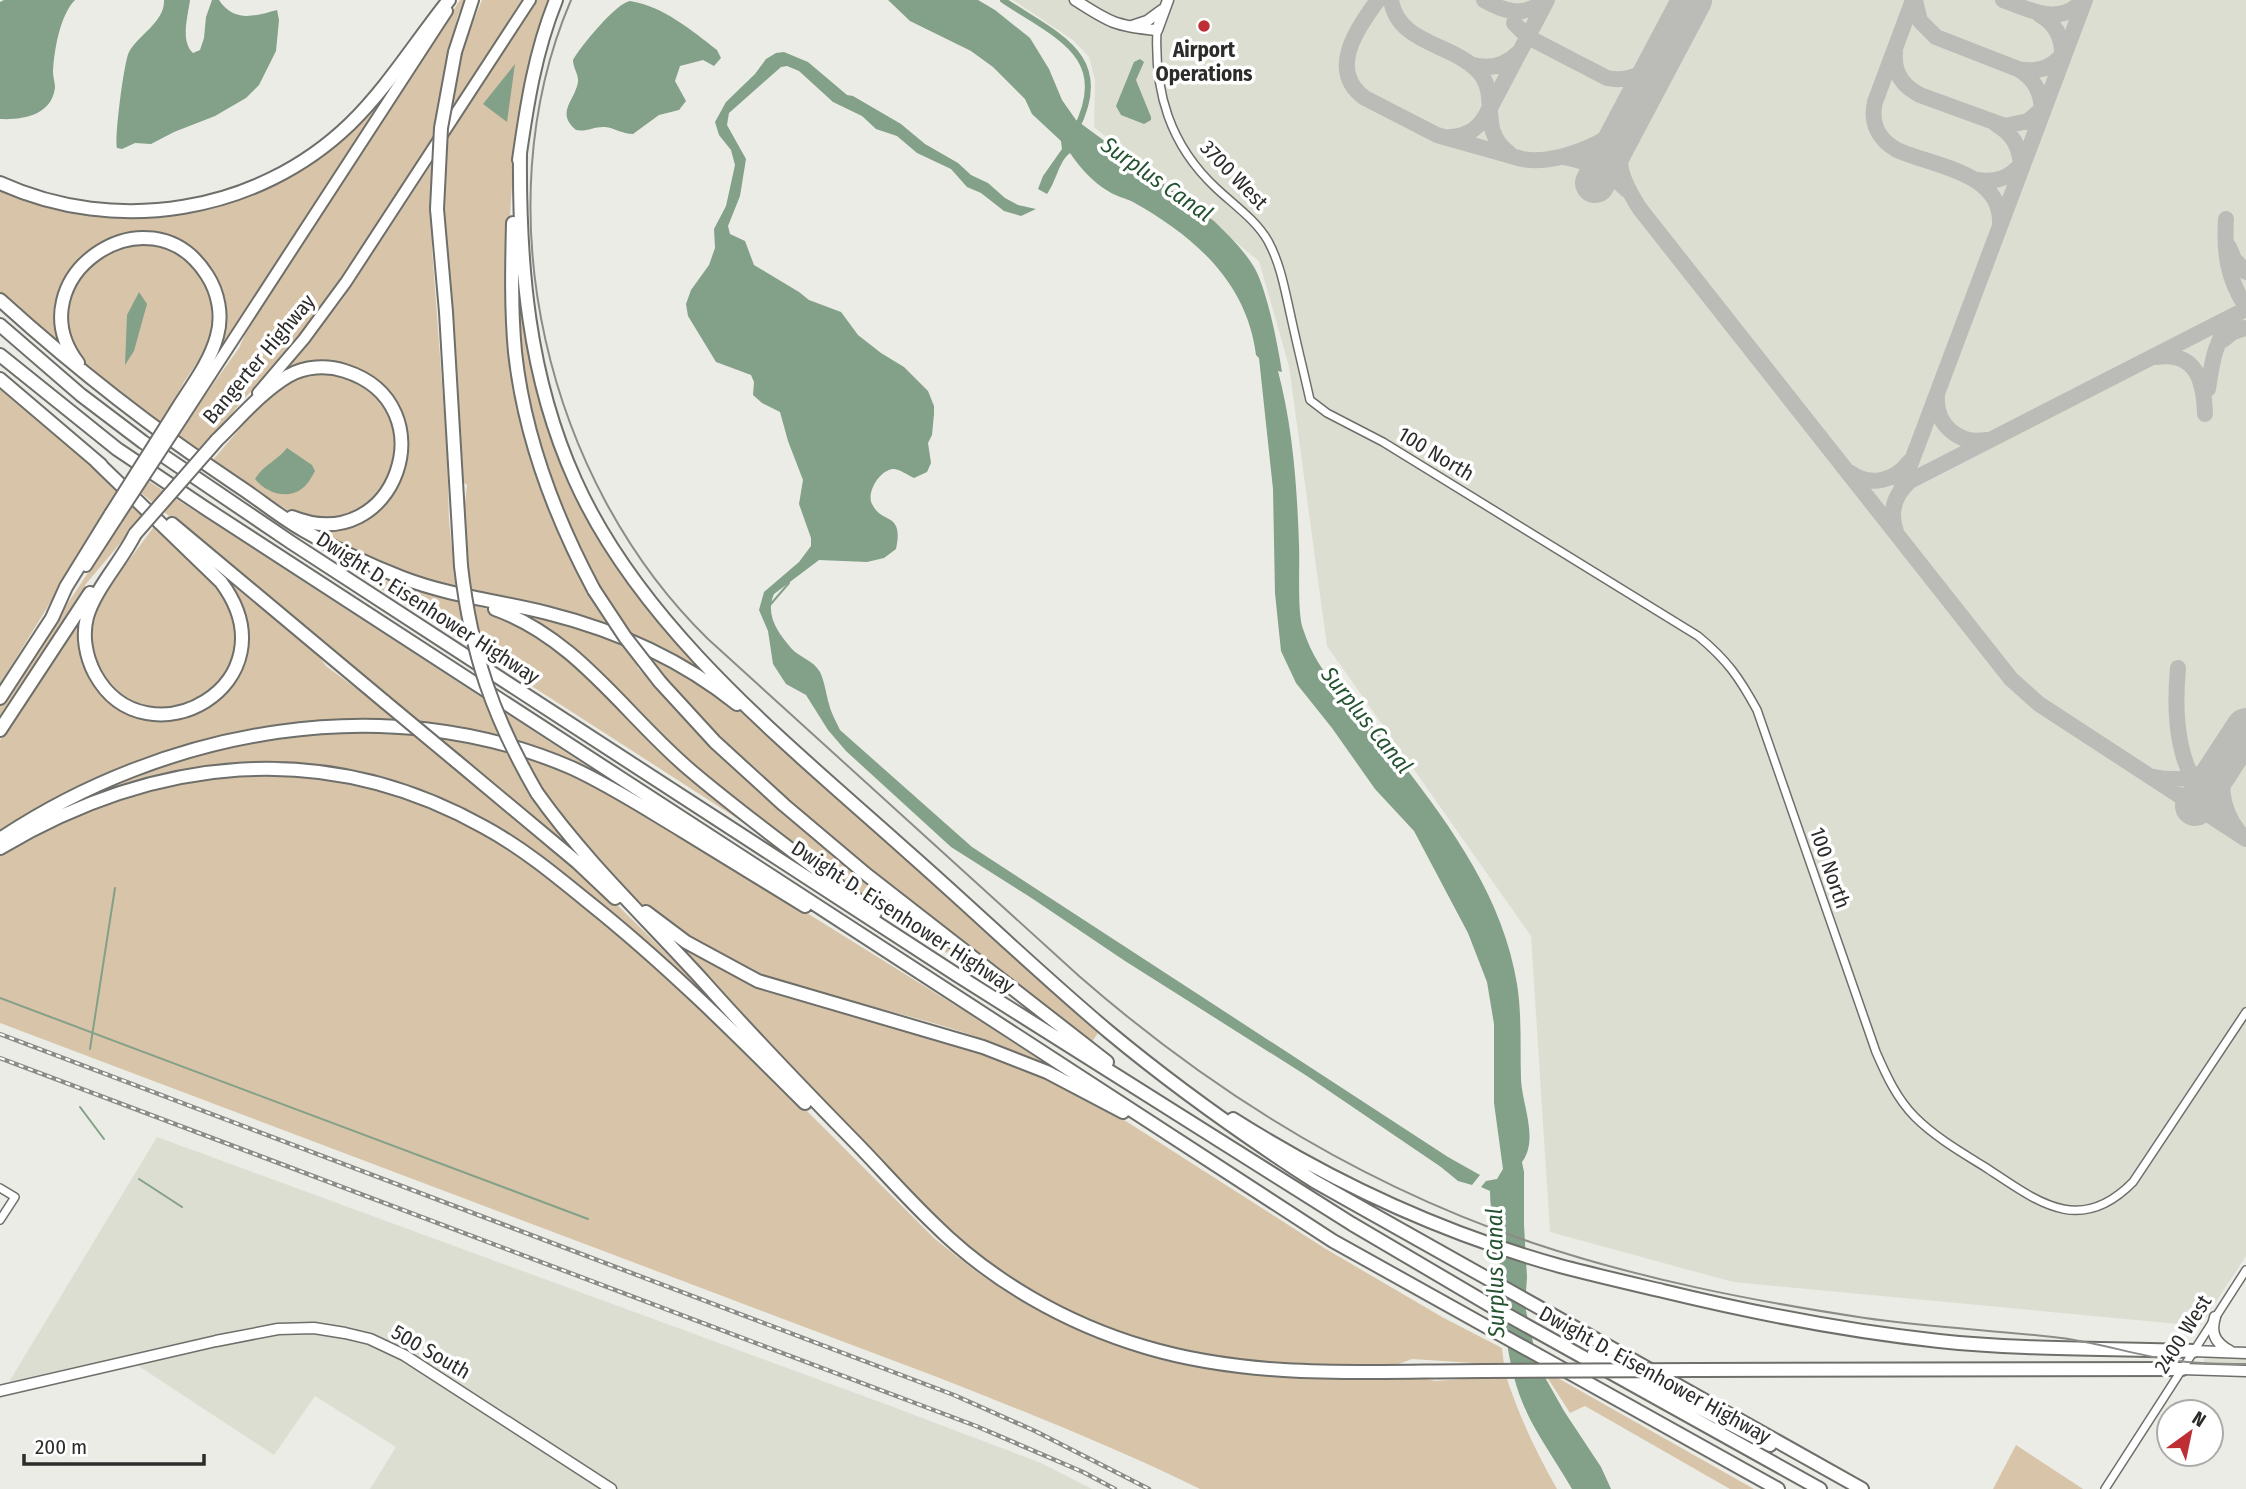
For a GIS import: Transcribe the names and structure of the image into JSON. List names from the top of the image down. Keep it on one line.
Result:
{"streets":{"highway":["Bangerter Highway","Dwight D. Eisenhower Highway"],"street":["3700 West","100 North","2400 West","500 South"]},"crossings":[["3700 West","100 North"]],"water":["Surplus Canal"],"places":["Airport Operations"],"scale_bar":"200 m","north":"top right"}
